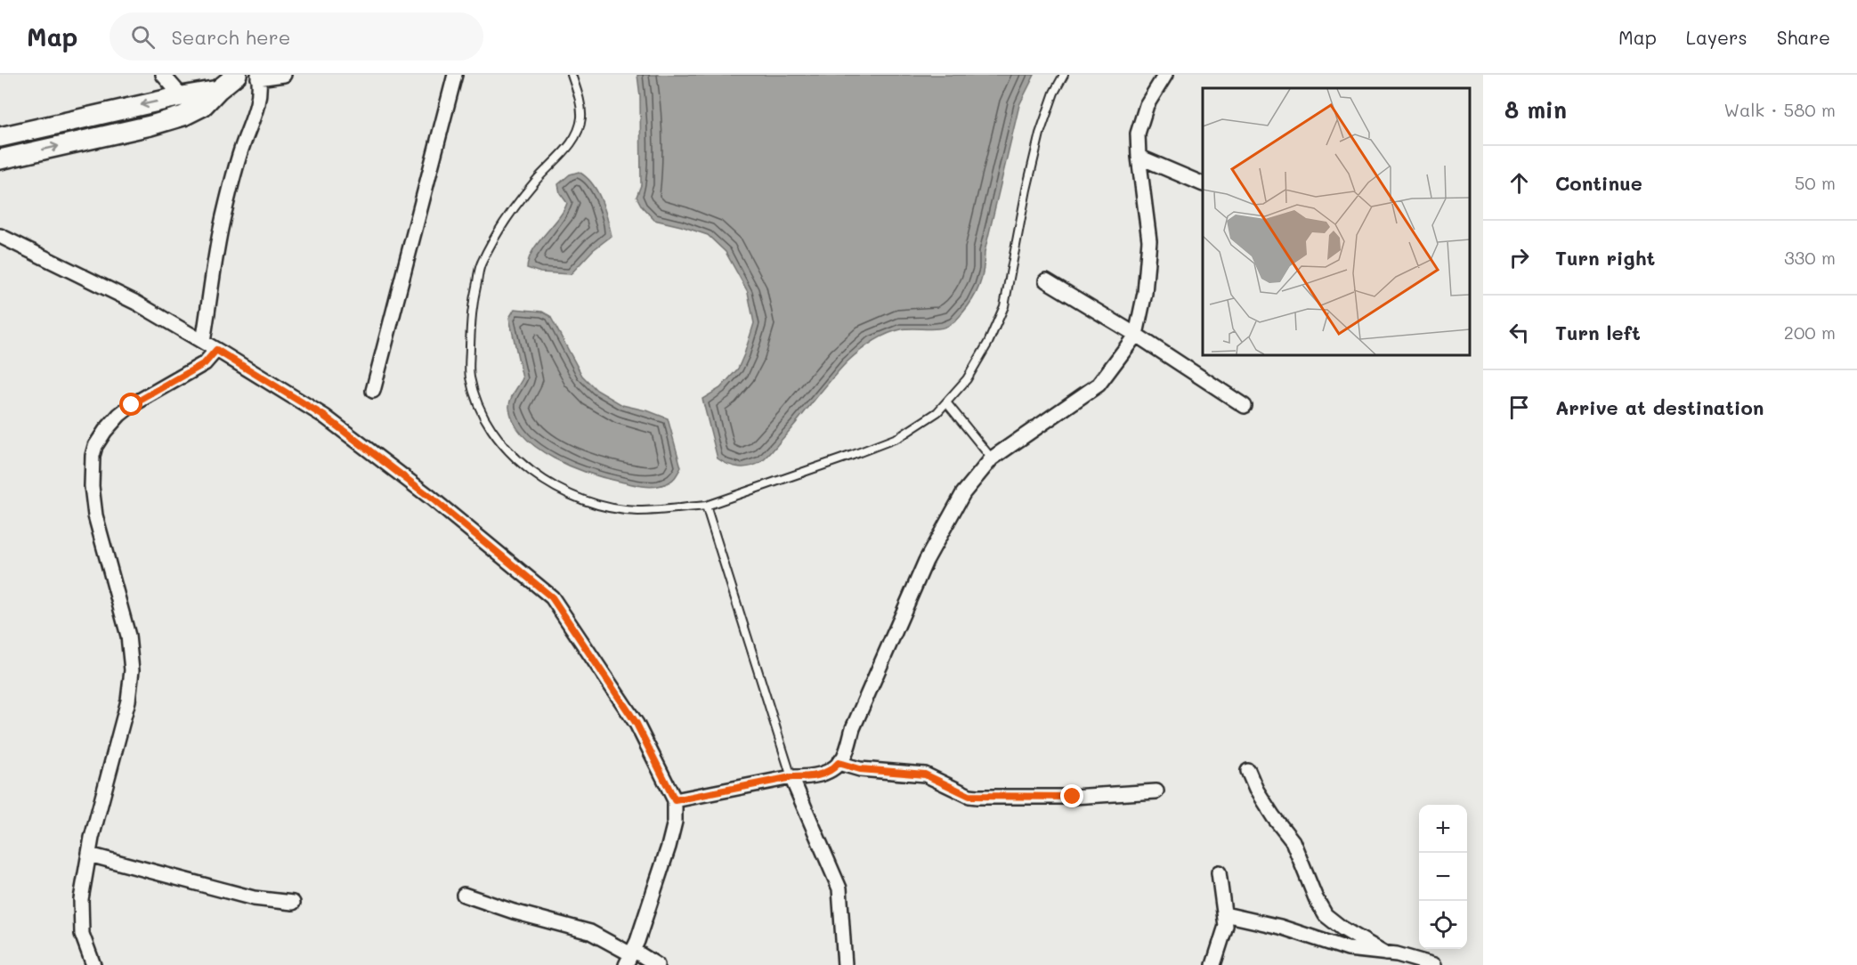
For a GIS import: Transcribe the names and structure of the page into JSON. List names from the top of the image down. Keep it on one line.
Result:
{"page":{"header":"Map","search":"Search here","nav":["Map","Layers","Share"],"heading":["8 min","Walk · 580 m"],"list":[["Continue","50 m"],["Turn right","330 m"],["Turn left","200 m"],"Arrive at destination"],"map_buttons":["+","−"]}}
